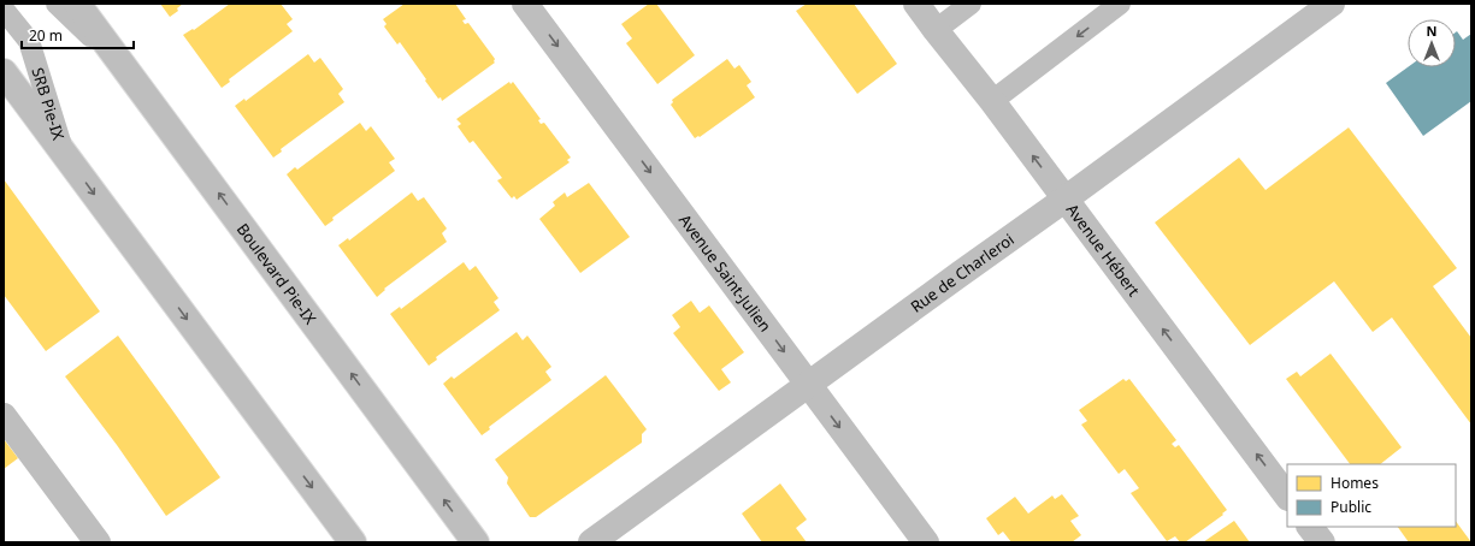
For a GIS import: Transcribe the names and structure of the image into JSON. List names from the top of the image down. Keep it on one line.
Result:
{"streets":{"street":["Avenue Hébert","Boulevard Pie-IX","Avenue Saint-Julien","Rue de Charleroi"],"lane":["SRB Pie-IX"]},"crossings":[["Avenue Hébert","Rue de Charleroi"],["Avenue Saint-Julien","Rue de Charleroi"]],"one_way":["Avenue Hébert","Avenue Saint-Julien"],"legend":["Homes","Public"],"scale_bar":"20 m","north":"top"}
